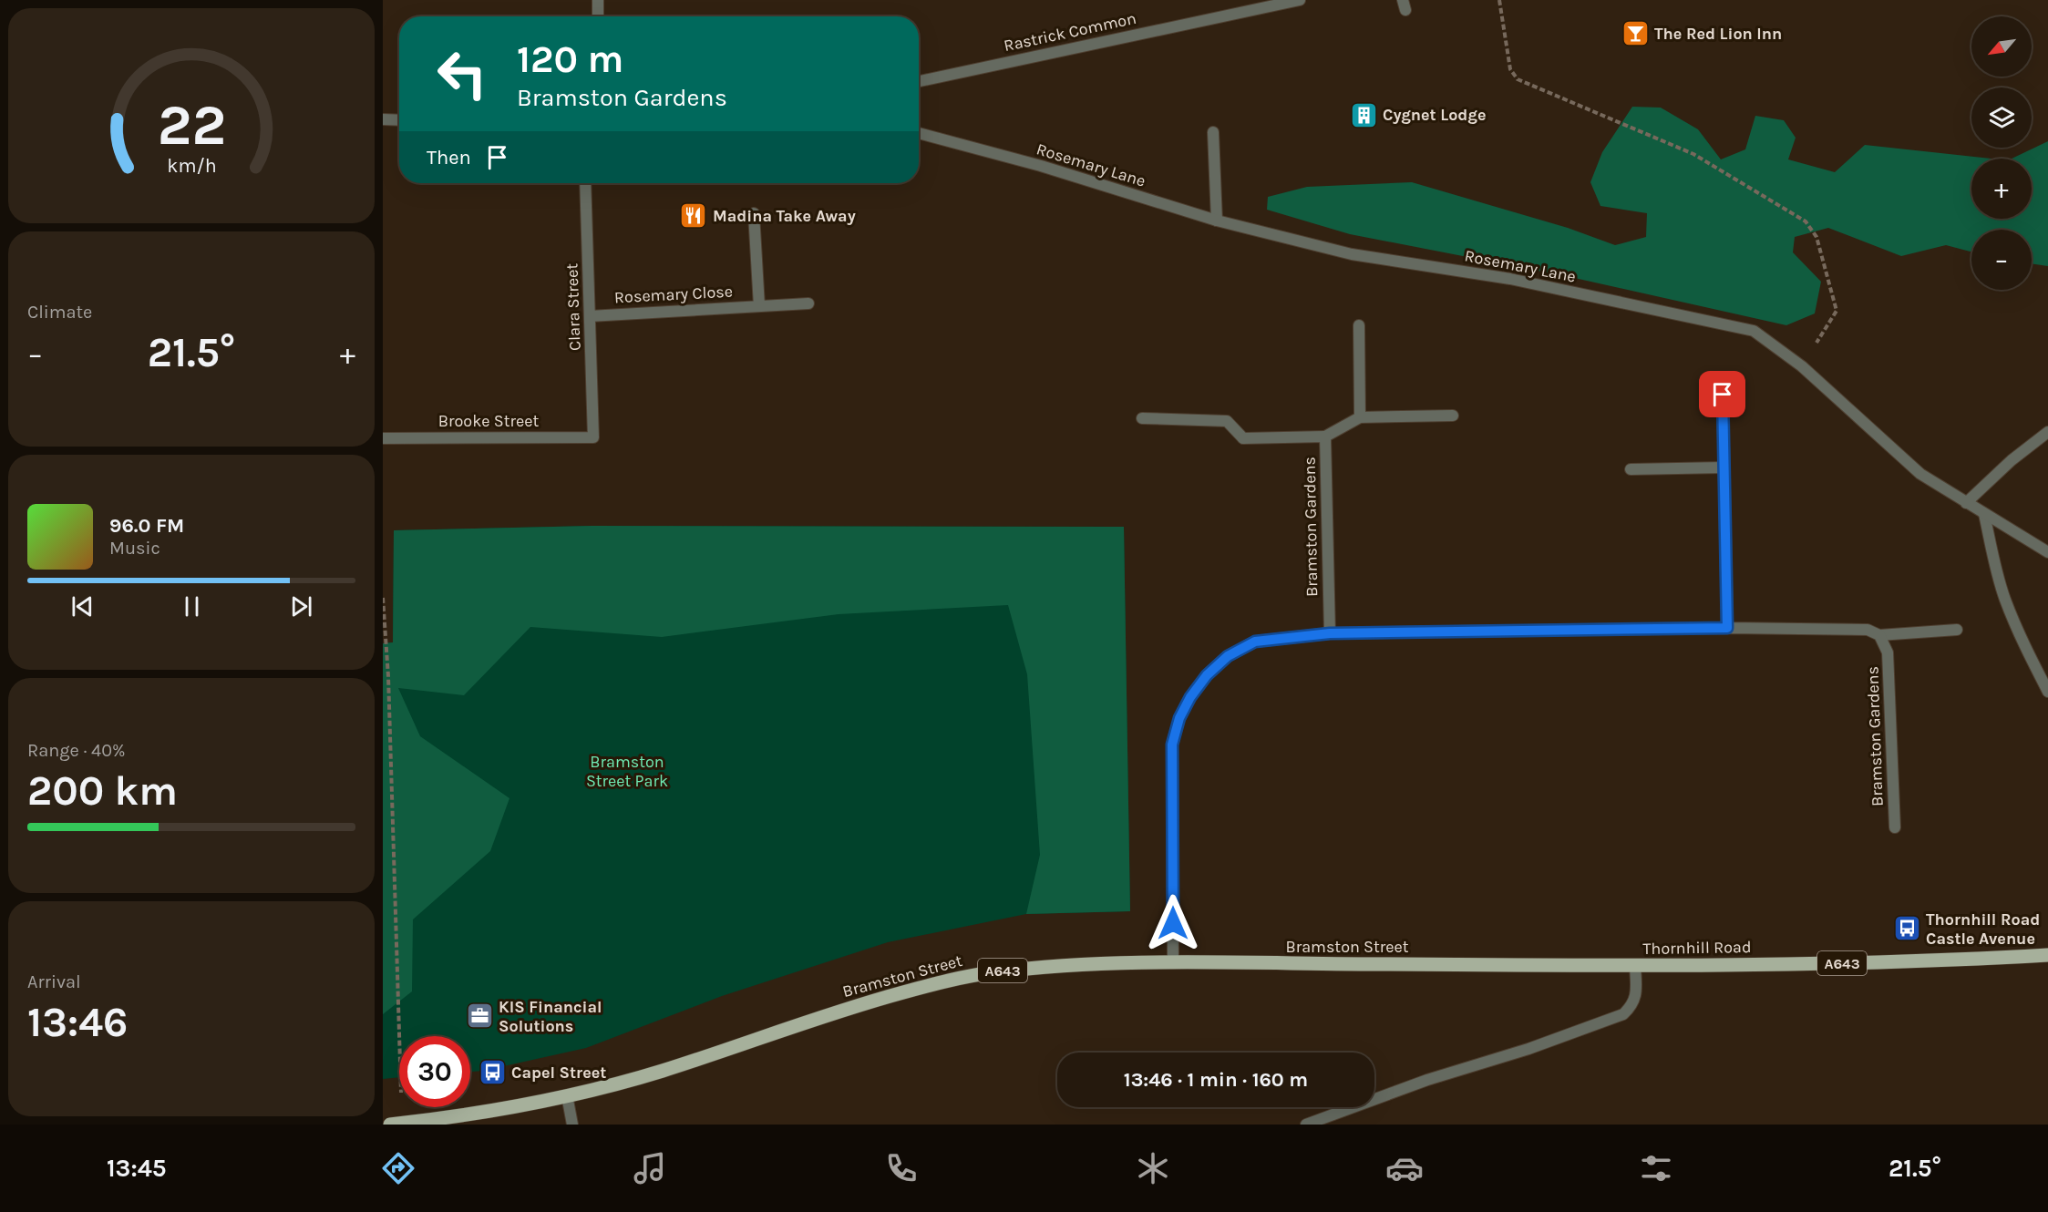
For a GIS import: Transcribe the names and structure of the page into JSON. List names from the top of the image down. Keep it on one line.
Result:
{"streets":{"main road":["Bramston Street","Thornhill Road","A643"],"street":["Rastrick Common","Rosemary Lane","Rosemary Close","Clara Street","Brooke Street","Bramston Gardens"]},"crossings":[["Rosemary Close","Clara Street"],["Clara Street","Brooke Street"],["Bramston Street","Thornhill Road"]],"parks":["Bramston Street Park"],"places":{"bar":["The Red Lion Inn"],"building":["Cygnet Lodge"],"restaurant":["Madina Take Away"],"bus stop":["Thornhill Road Castle Avenue","Capel Street"],"office":["KIS Financial Solutions"]},"north":"bottom left","page":{"map_buttons":["+","−"],"turn":["120 m","Bramston Gardens"],"then":"Then","tile":["Climate",["Range · 40%","200 km"],["Arrival","13:46"]],"heat":["−","21.5°","+"],"song":["96.0 FM","Music"],"limit":"30","trip":"13:46 · 1 min · 160 m","tabs":["13:45","21.5°"],"gauge":["22","km/h"]}}
